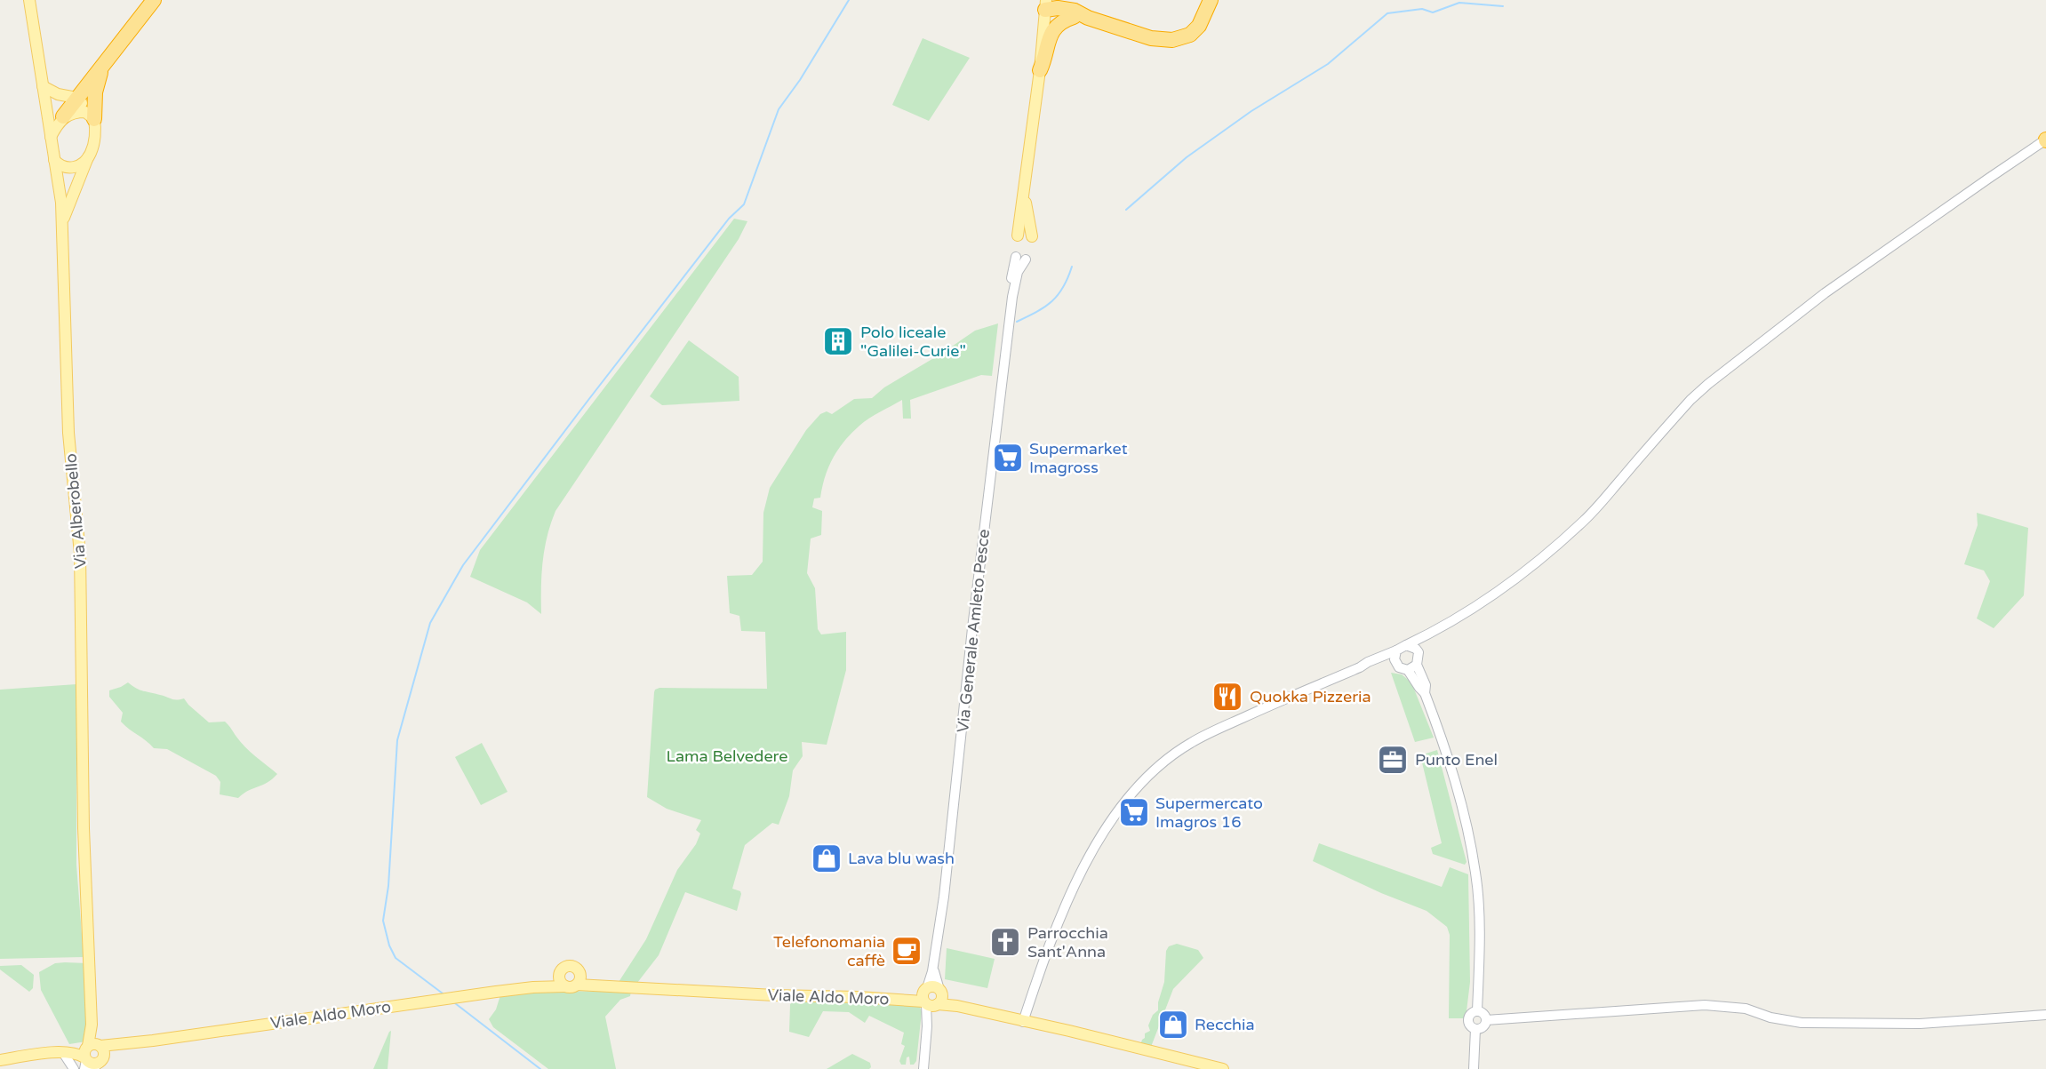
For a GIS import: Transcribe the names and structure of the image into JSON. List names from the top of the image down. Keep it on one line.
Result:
{"streets":{"main road":["Via Alberobello","Viale Aldo Moro"],"street":["Via Generale Amleto Pesce"]},"crossings":[["Via Alberobello","Viale Aldo Moro"],["Via Generale Amleto Pesce","Viale Aldo Moro"]],"parks":["Lama Belvedere"],"places":{"building":["Polo liceale \"Galilei-Curie\""],"supermarket":["Supermarket Imagross","Supermercato Imagros 16"],"restaurant":["Quokka Pizzeria"],"office":["Punto Enel"],"shop":["Lava blu wash","Recchia"],"church":["Parrocchia Sant'Anna"],"cafe":["Telefonomania caffè"]}}
